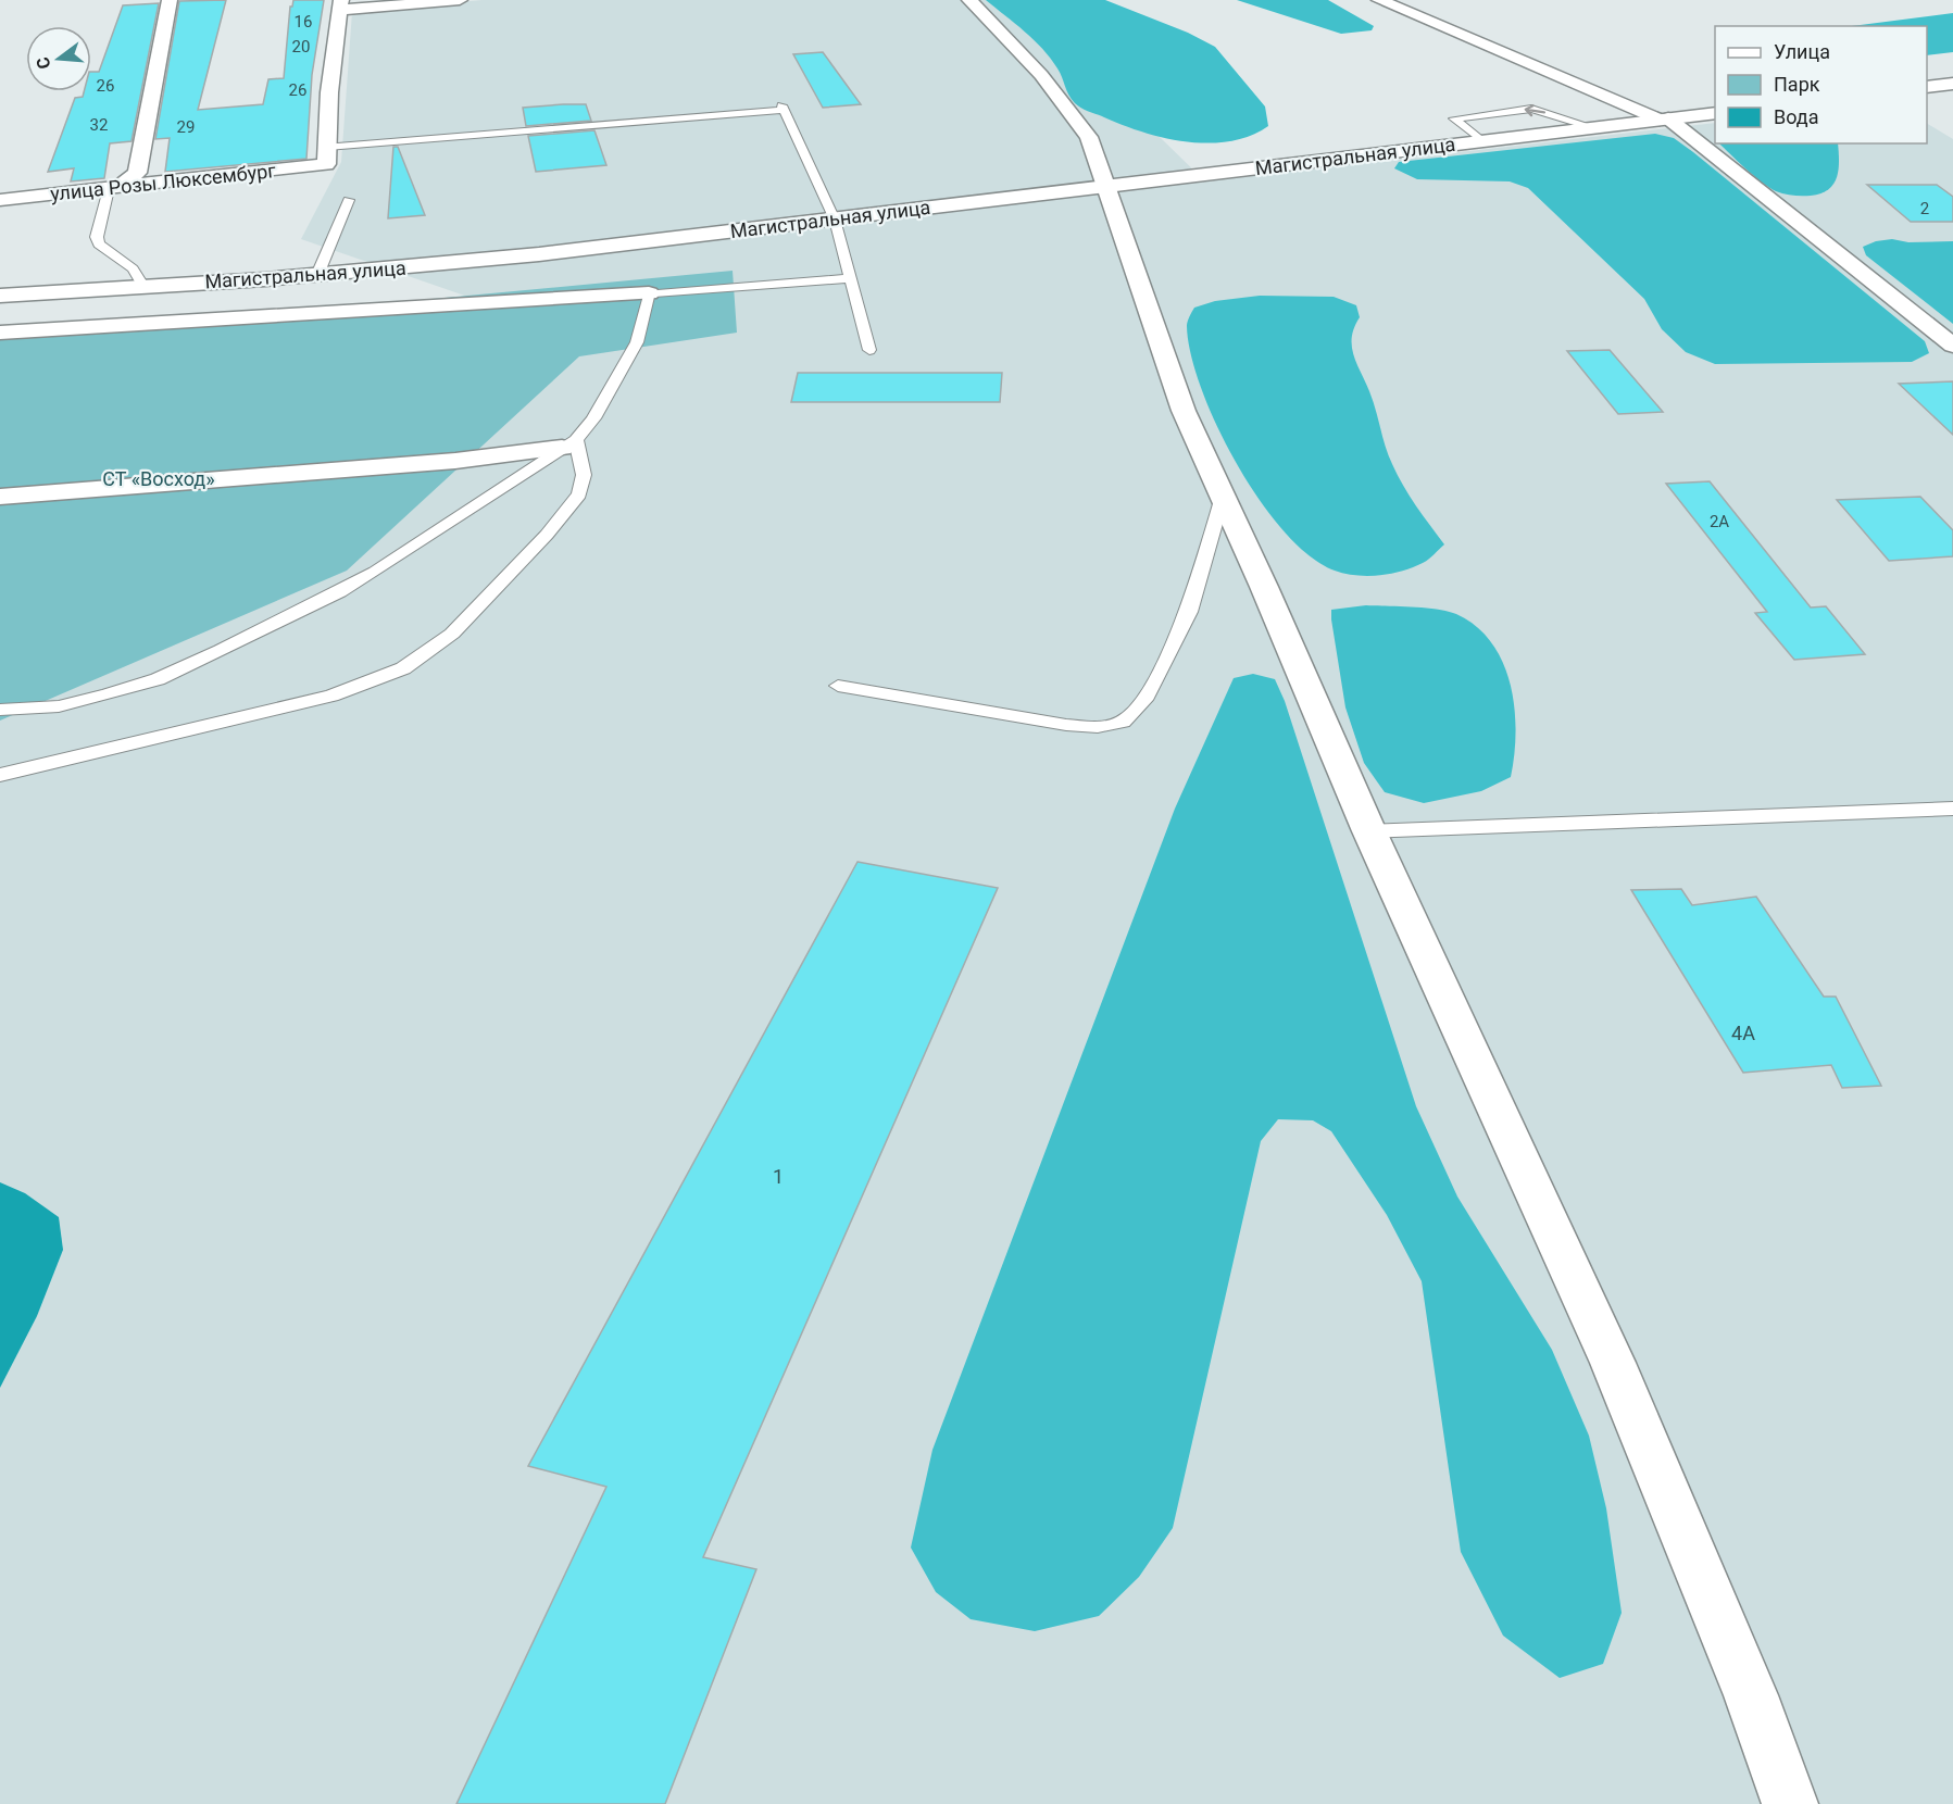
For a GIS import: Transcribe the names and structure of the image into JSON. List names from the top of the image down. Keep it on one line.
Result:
{"streets":{"street":["Магистральная улица","улица Розы Люксембург"]},"parks":["СТ «Восход»"],"house_numbers":["16","20","26","26","32","29","2","2А","4А","1"],"legend":["Улица","Парк","Вода"],"north":"left"}
